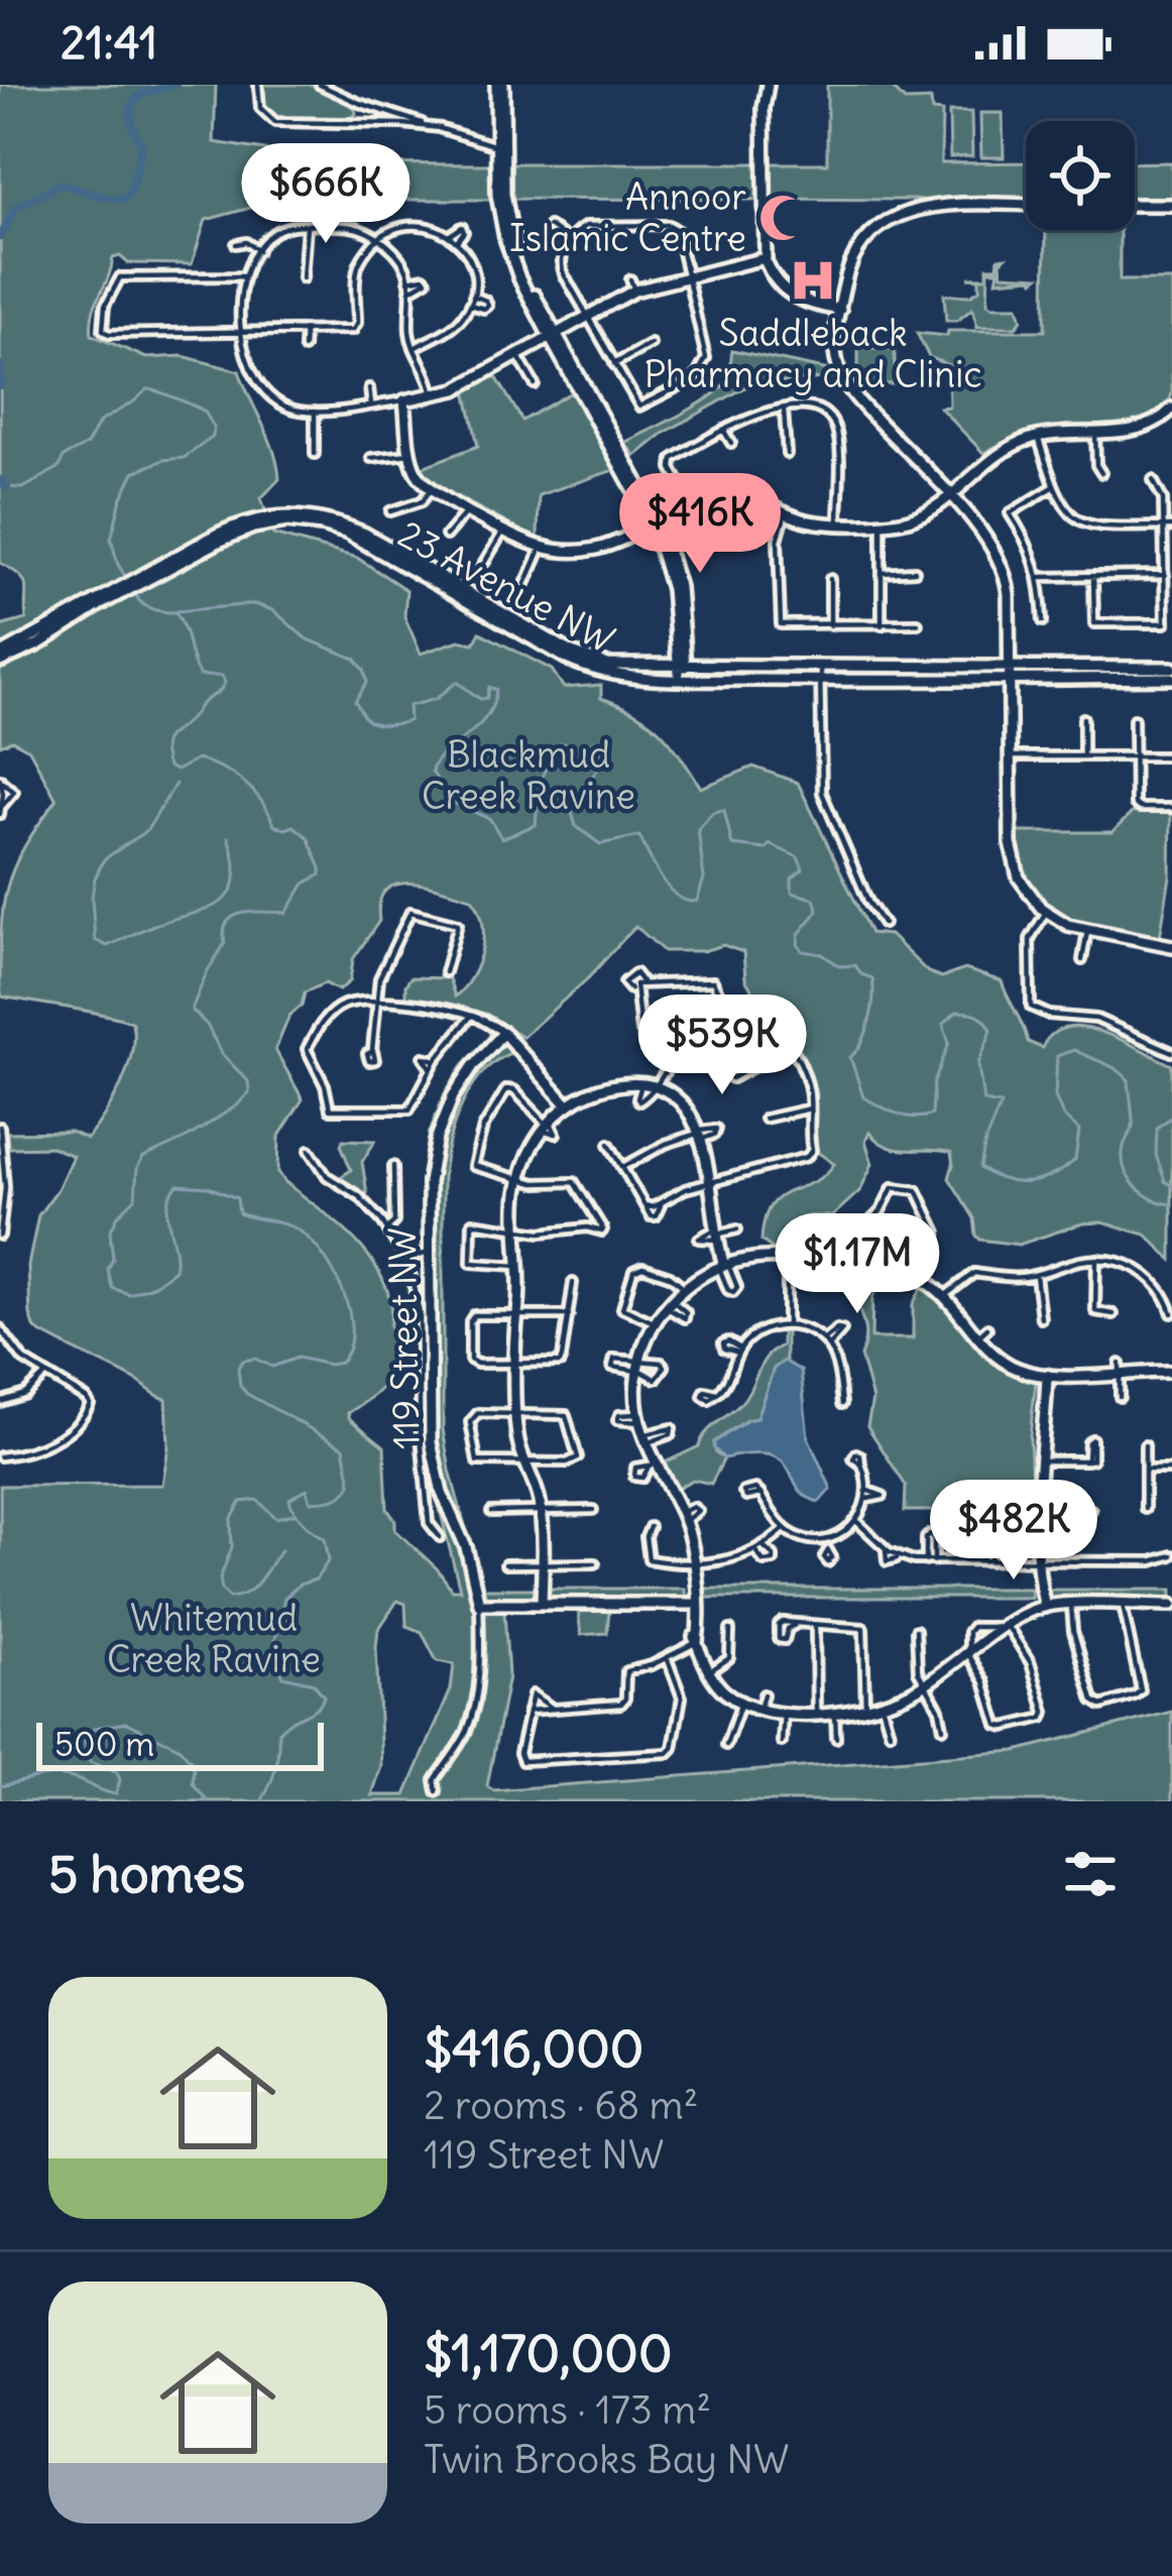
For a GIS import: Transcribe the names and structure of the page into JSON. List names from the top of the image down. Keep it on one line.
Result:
{"streets":{"street":["23 Avenue NW","119 Street NW"]},"parks":["Blackmud Creek Ravine","Whitemud Creek Ravine"],"places":{"mosque":["Annoor Islamic Centre"],"hospital":["Saddleback Pharmacy and Clinic"]},"scale_bar":"500 m","page":{"status":"21:41","price":["$666K","$416K","$539K","$1.17M","$482K"],"scale":"500 m","heading":"5 homes","list":[{"name":"$416,000","note":"2 rooms · 68 m² · 119 Street NW"},{"name":"$1,170,000","note":"5 rooms · 173 m² · Twin Brooks Bay NW"}]}}
